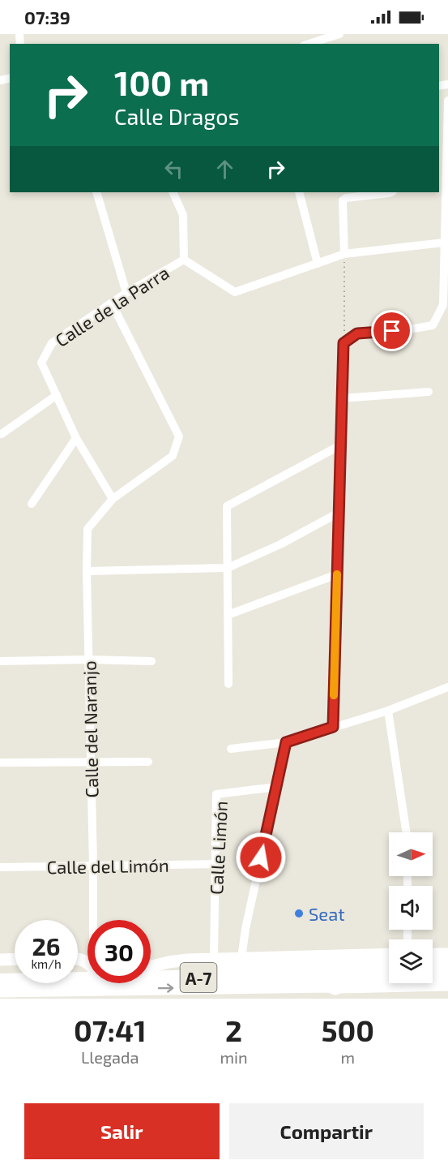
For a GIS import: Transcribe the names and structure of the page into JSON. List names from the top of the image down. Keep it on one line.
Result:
{"streets":{"highway":["A-7"],"street":["Calle de la Parra","Calle del Naranjo","Calle Limón","Calle del Limón"]},"crossings":[["Calle de la Parra","Calle del Naranjo"],["Calle del Naranjo","Calle del Limón"],["Calle Limón","Calle del Limón"]],"places":["Seat"],"north":"right","page":{"status":"07:39","turn":["100 m","Calle Dragos"],"speed":"26 km/h","limit":"30","eta":["07:41","Llegada","2","min","500","m"],"buttons":["Salir","Compartir"]}}
